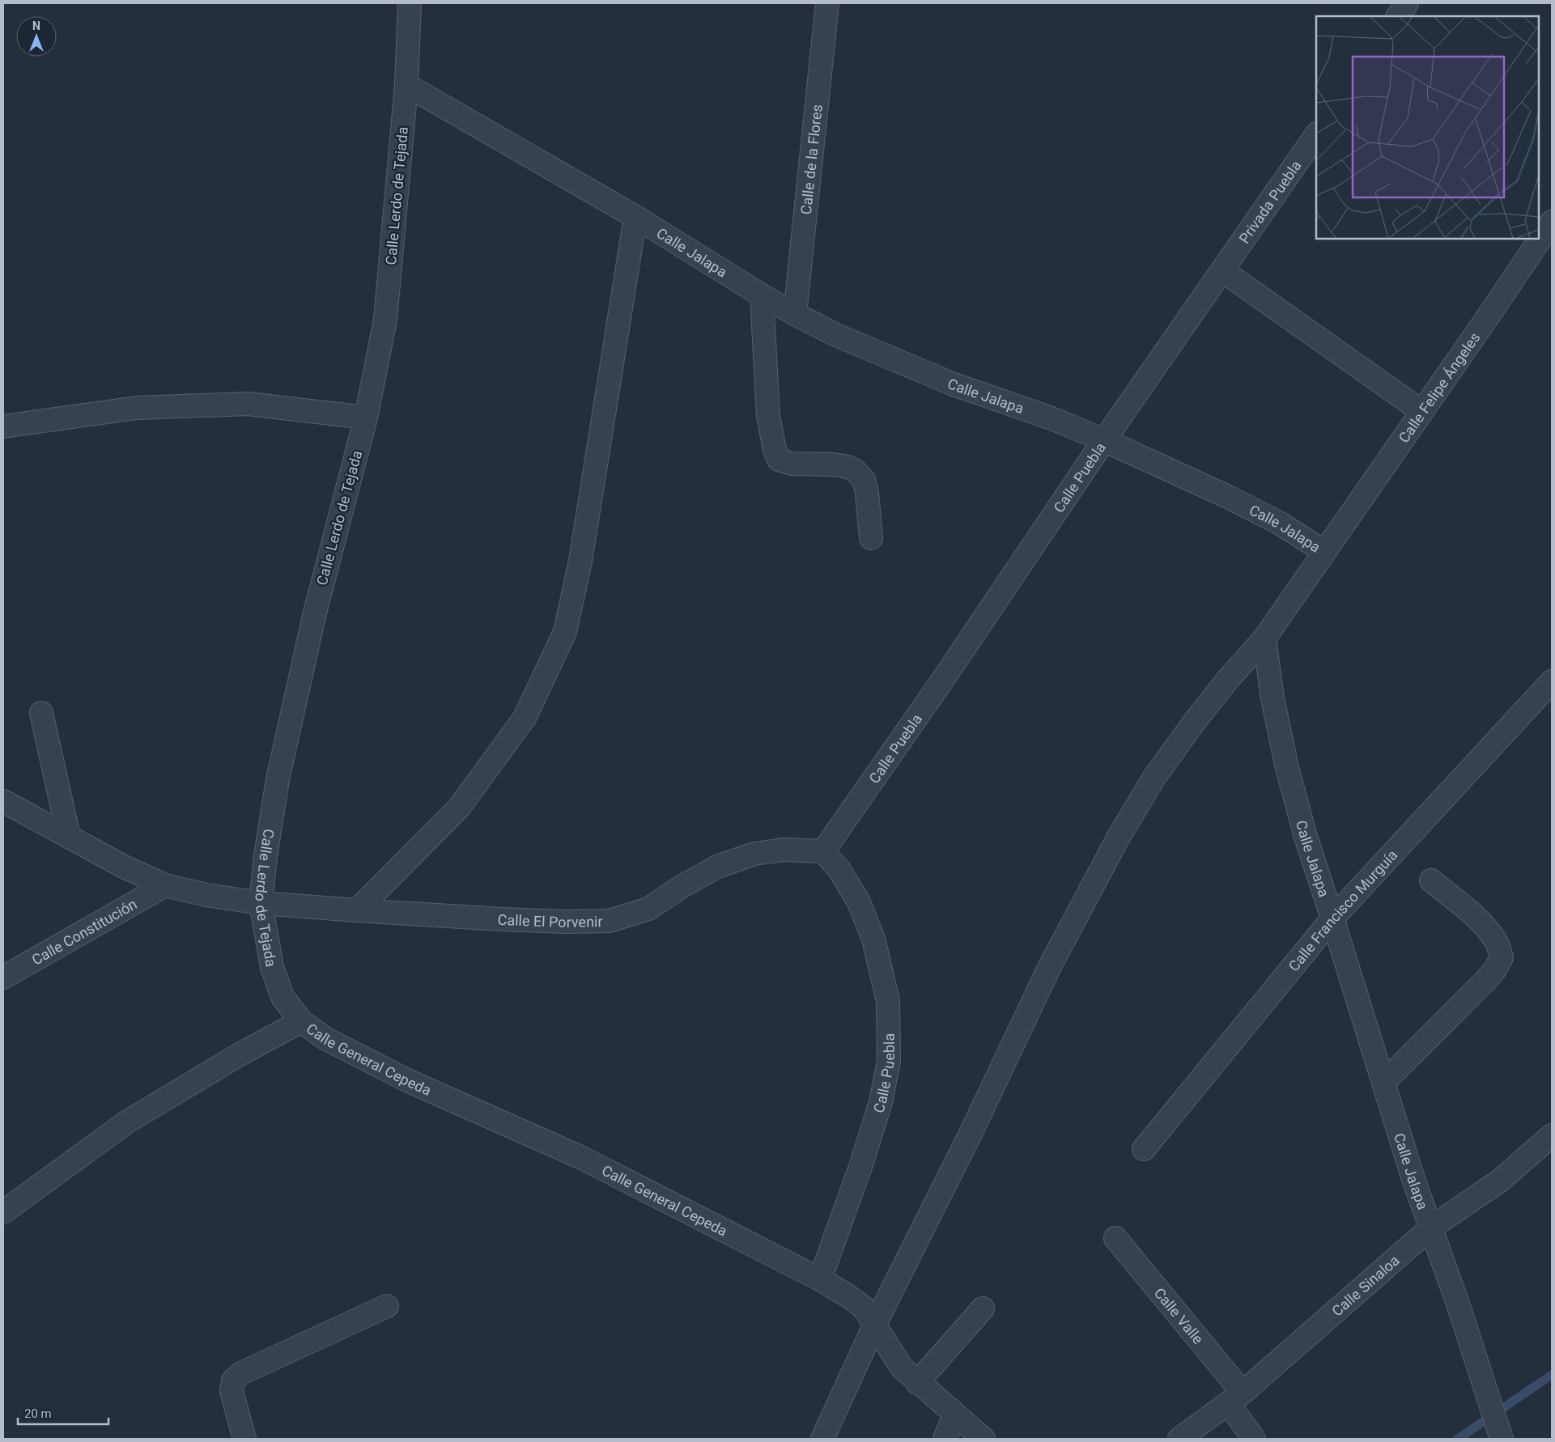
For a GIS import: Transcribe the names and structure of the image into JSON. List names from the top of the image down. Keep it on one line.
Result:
{"streets":{"street":["Calle de la Flores","Calle Lerdo de Tejada","Privada Puebla","Calle Jalapa","Calle Felipe Ángeles","Calle Puebla","Calle Francisco Murguía","Calle El Porvenir","Calle Constitución","Calle General Cepeda","Calle Sinaloa","Calle Valle"]},"crossings":[["Calle de la Flores","Calle Jalapa"],["Calle Lerdo de Tejada","Calle Jalapa"],["Calle Lerdo de Tejada","Calle El Porvenir"],["Calle Lerdo de Tejada","Calle General Cepeda"],["Privada Puebla","Calle Puebla"],["Calle Jalapa","Calle Felipe Ángeles"],["Calle Jalapa","Calle Puebla"],["Calle Jalapa","Calle Francisco Murguía"],["Calle Jalapa","Calle Sinaloa"],["Calle Puebla","Calle El Porvenir"],["Calle Puebla","Calle General Cepeda"],["Calle El Porvenir","Calle Constitución"],["Calle Sinaloa","Calle Valle"]],"scale_bar":"20 m","north":"top"}
